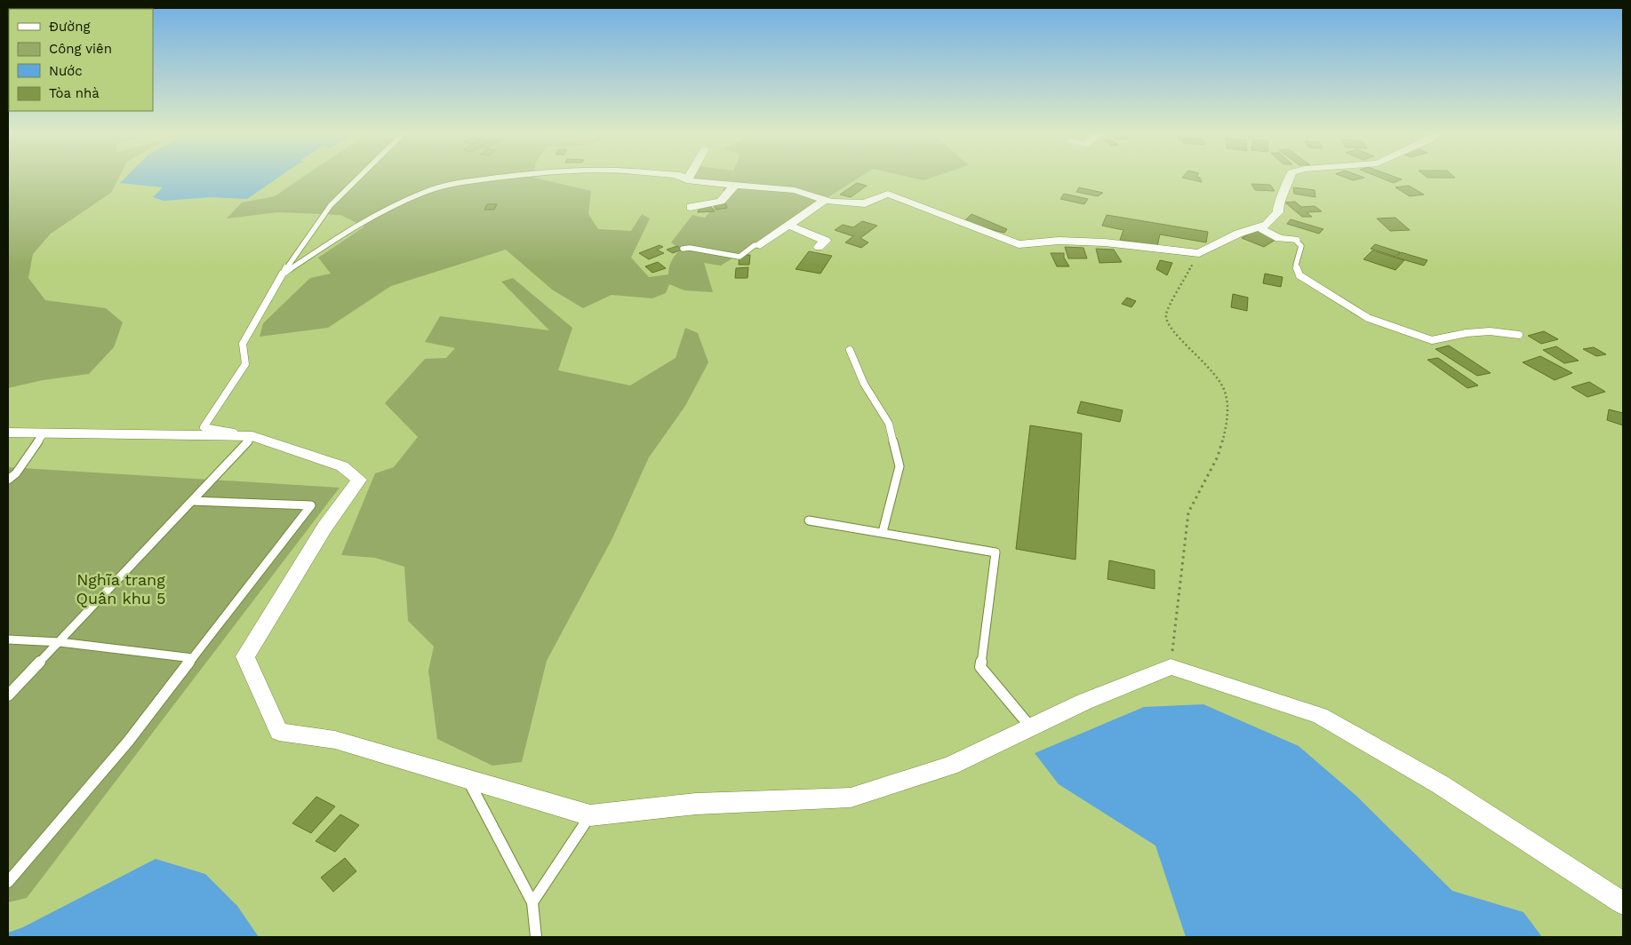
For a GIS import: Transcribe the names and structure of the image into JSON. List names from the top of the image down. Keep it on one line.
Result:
{"parks":["Nghĩa trang Quân khu 5"],"legend":["Đường","Công viên","Nước","Tòa nhà"]}
